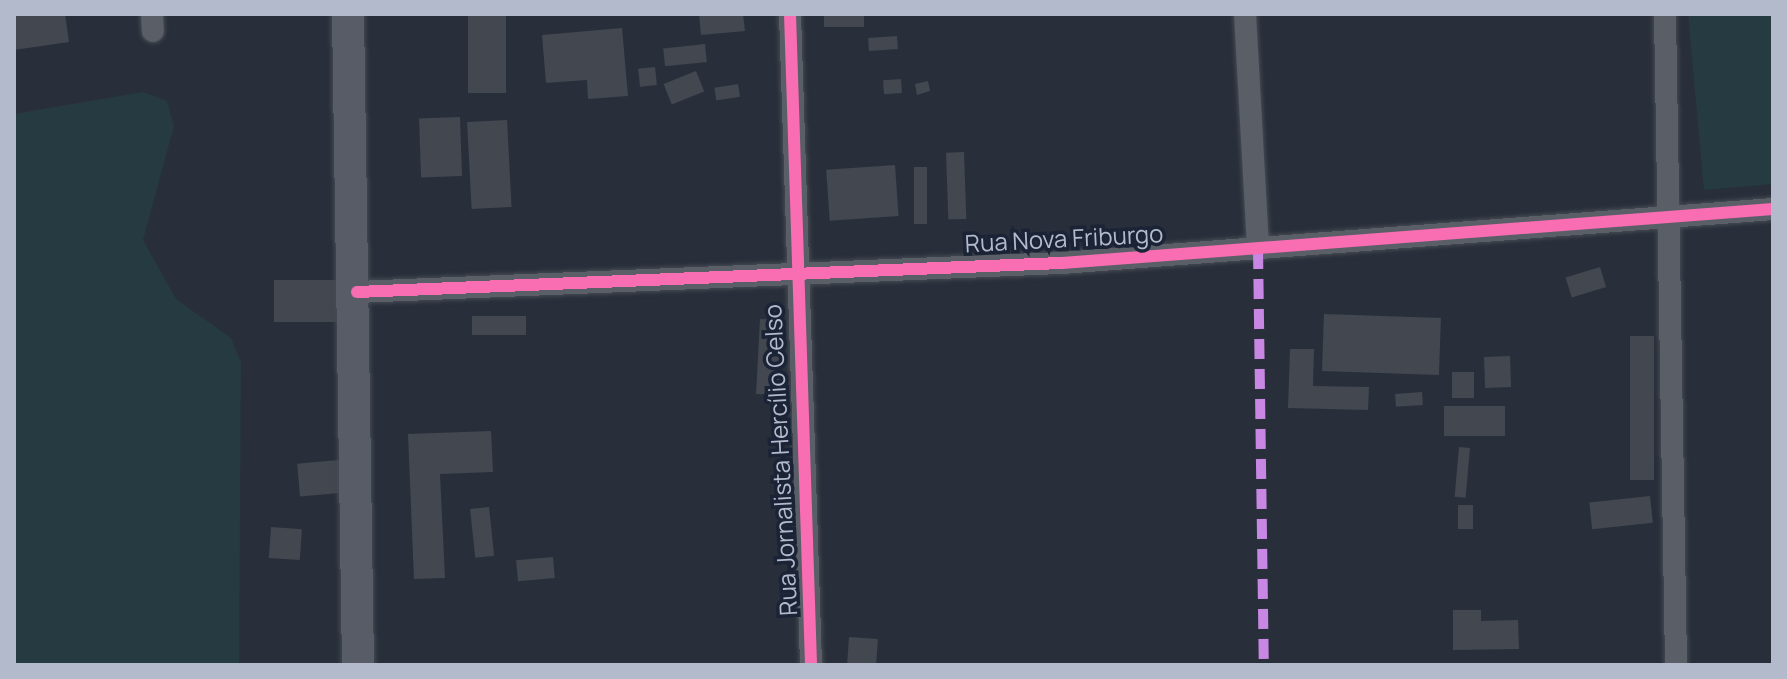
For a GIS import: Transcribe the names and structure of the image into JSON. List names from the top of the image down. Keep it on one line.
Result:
{"streets":{"street":["Rua Nova Friburgo","Rua Jornalista Hercílio Celso"]},"crossings":[["Rua Nova Friburgo","Rua Jornalista Hercílio Celso"]]}
